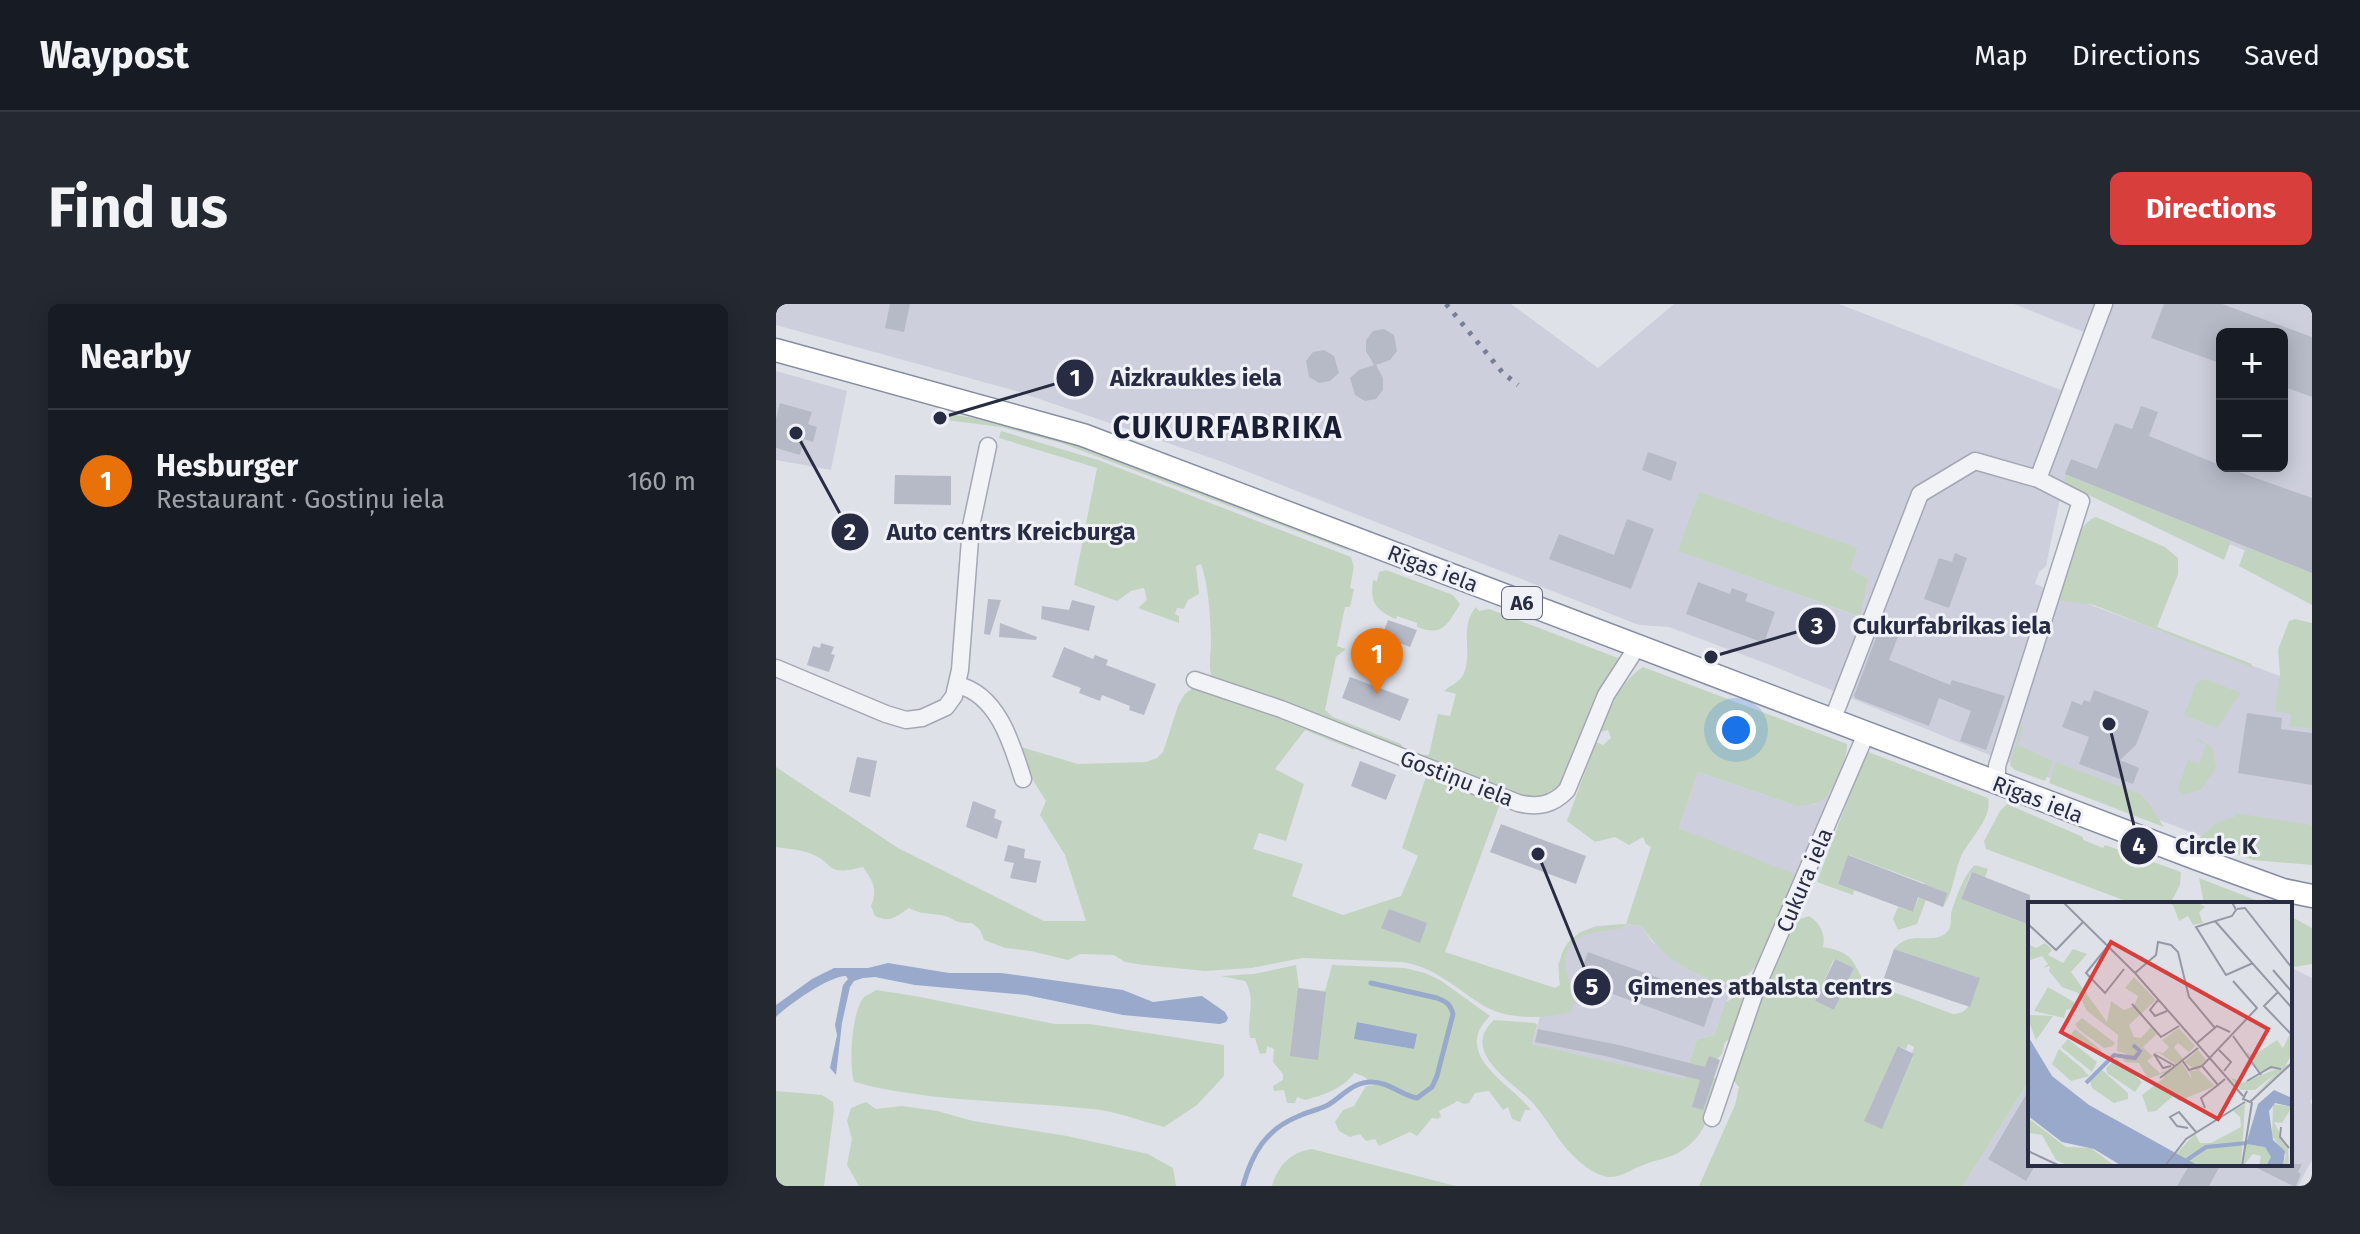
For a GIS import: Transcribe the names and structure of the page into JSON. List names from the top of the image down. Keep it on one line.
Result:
{"streets":{"highway":["Rīgas iela","A6"],"street":["Gostiņu iela","Cukura iela"]},"crossings":[["Rīgas iela","Gostiņu iela"],["Rīgas iela","Cukura iela"]],"districts":["CUKURFABRIKA"],"places":["Aizkraukles iela","Auto centrs Kreicburga","Cukurfabrikas iela","Circle K","Ģimenes atbalsta centrs"],"page":{"header":"Waypost","nav":["Map","Directions","Saved"],"buttons":"Directions","title":"Find us","heading":"Nearby","map_buttons":["+","−"],"list":[{"mark":"1","name":"Hesburger","note":"Restaurant · Gostiņu iela","value":"160 m"}],"pins":"1"}}
